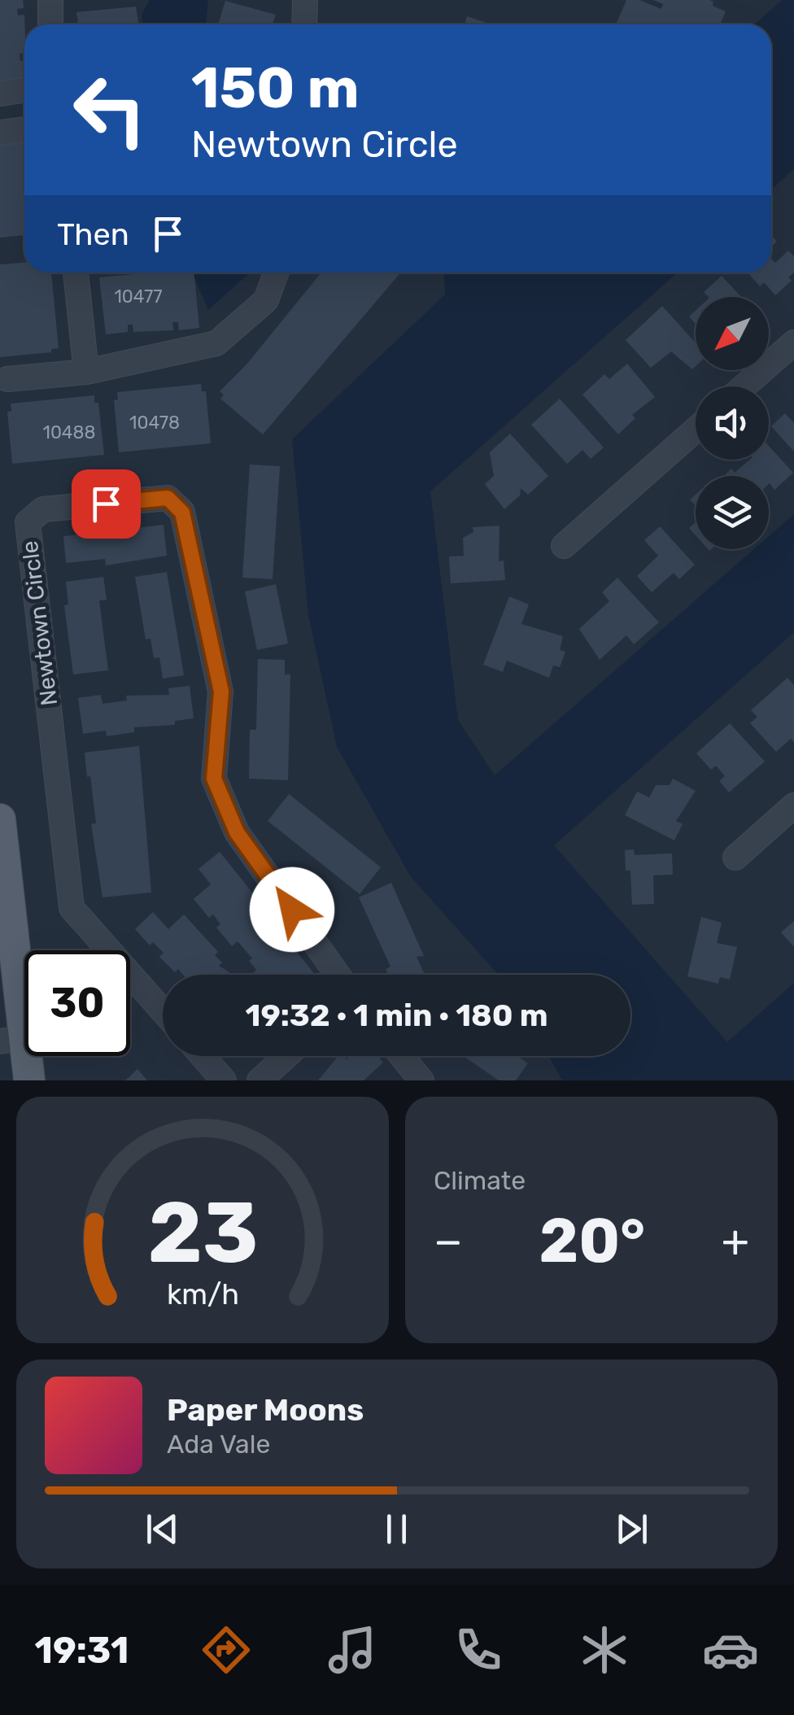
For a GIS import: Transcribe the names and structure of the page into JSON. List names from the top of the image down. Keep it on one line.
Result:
{"streets":{"street":["Newtown Circle"]},"house_numbers":["10477","10478","10488"],"north":"bottom left","page":{"turn":["150 m","Newtown Circle"],"then":"Then","limit":"30","trip":"19:32 · 1 min · 180 m","tile":"Climate","heat":["−","20°","+"],"song":["Paper Moons","Ada Vale"],"tabs":"19:31","gauge":["23","km/h"]}}
